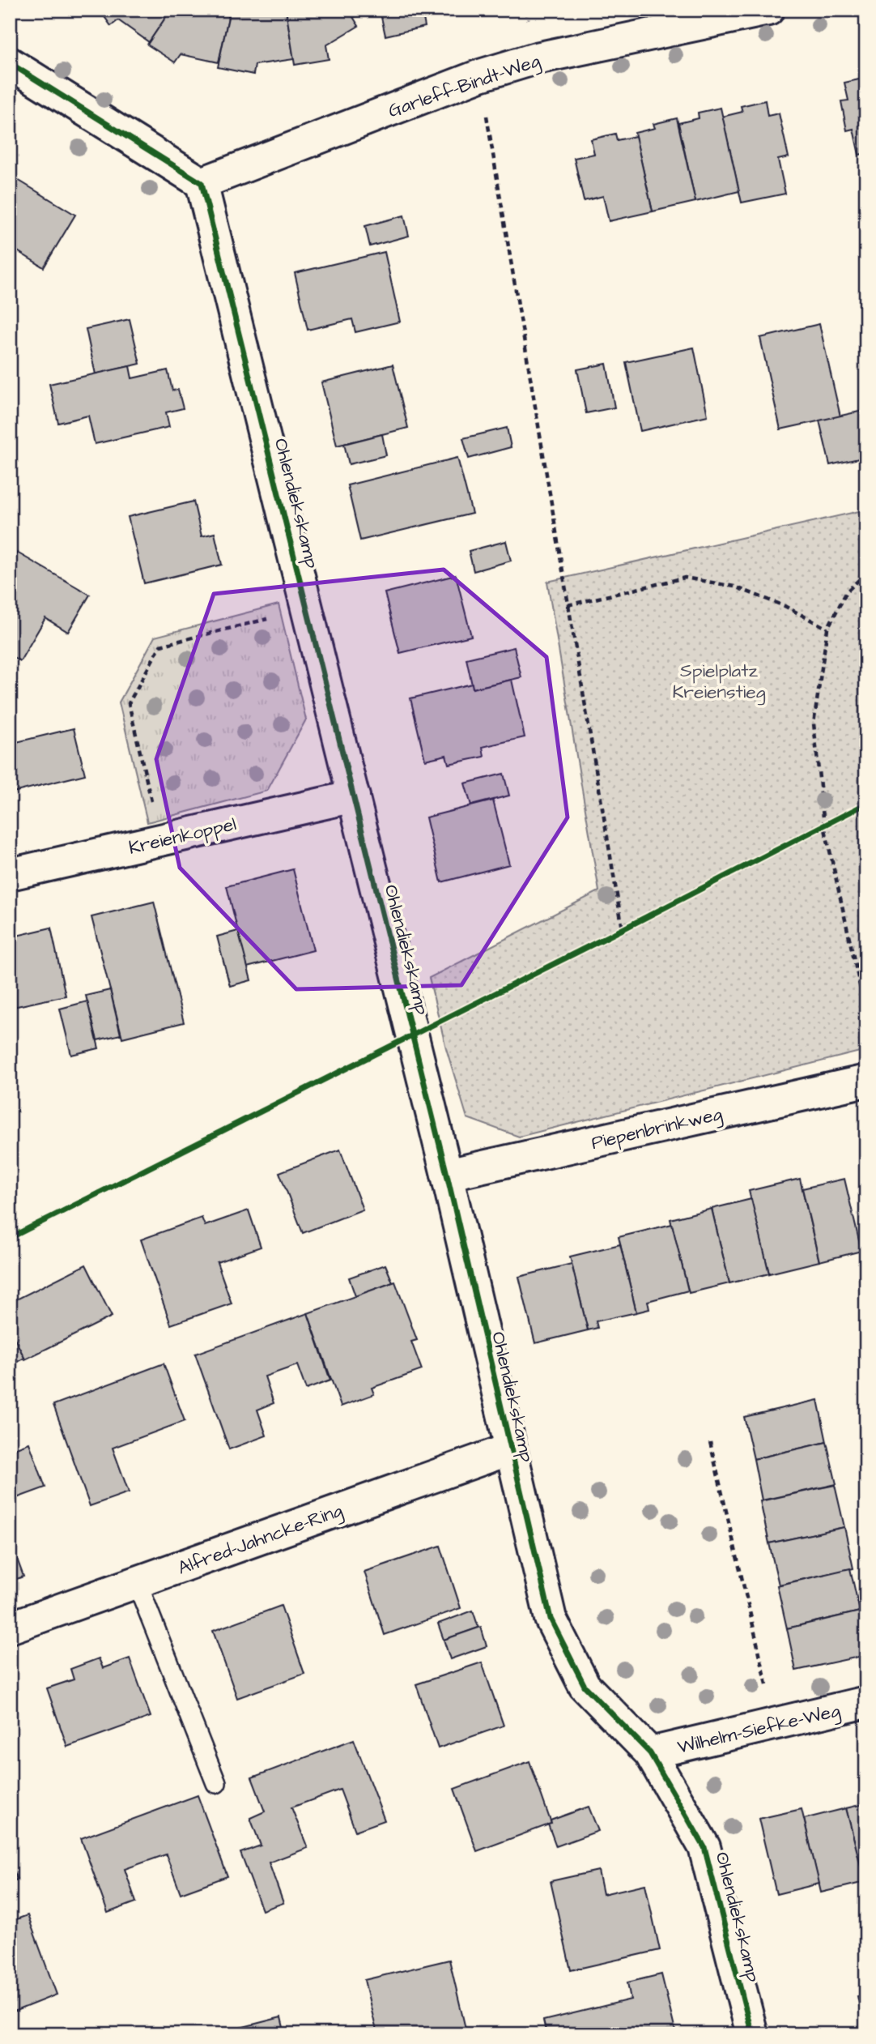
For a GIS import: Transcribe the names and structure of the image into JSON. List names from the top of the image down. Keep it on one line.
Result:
{"streets":{"street":["Garleff-Bindt-Weg","Ohlendiekskamp","Kreienkoppel","Piepenbrinkweg","Alfred-Jahncke-Ring","Wilhelm-Siefke-Weg"]},"crossings":[["Garleff-Bindt-Weg","Ohlendiekskamp"],["Ohlendiekskamp","Kreienkoppel"],["Ohlendiekskamp","Piepenbrinkweg"],["Ohlendiekskamp","Alfred-Jahncke-Ring"],["Ohlendiekskamp","Wilhelm-Siefke-Weg"]],"parks":["Spielplatz Kreienstieg"]}
